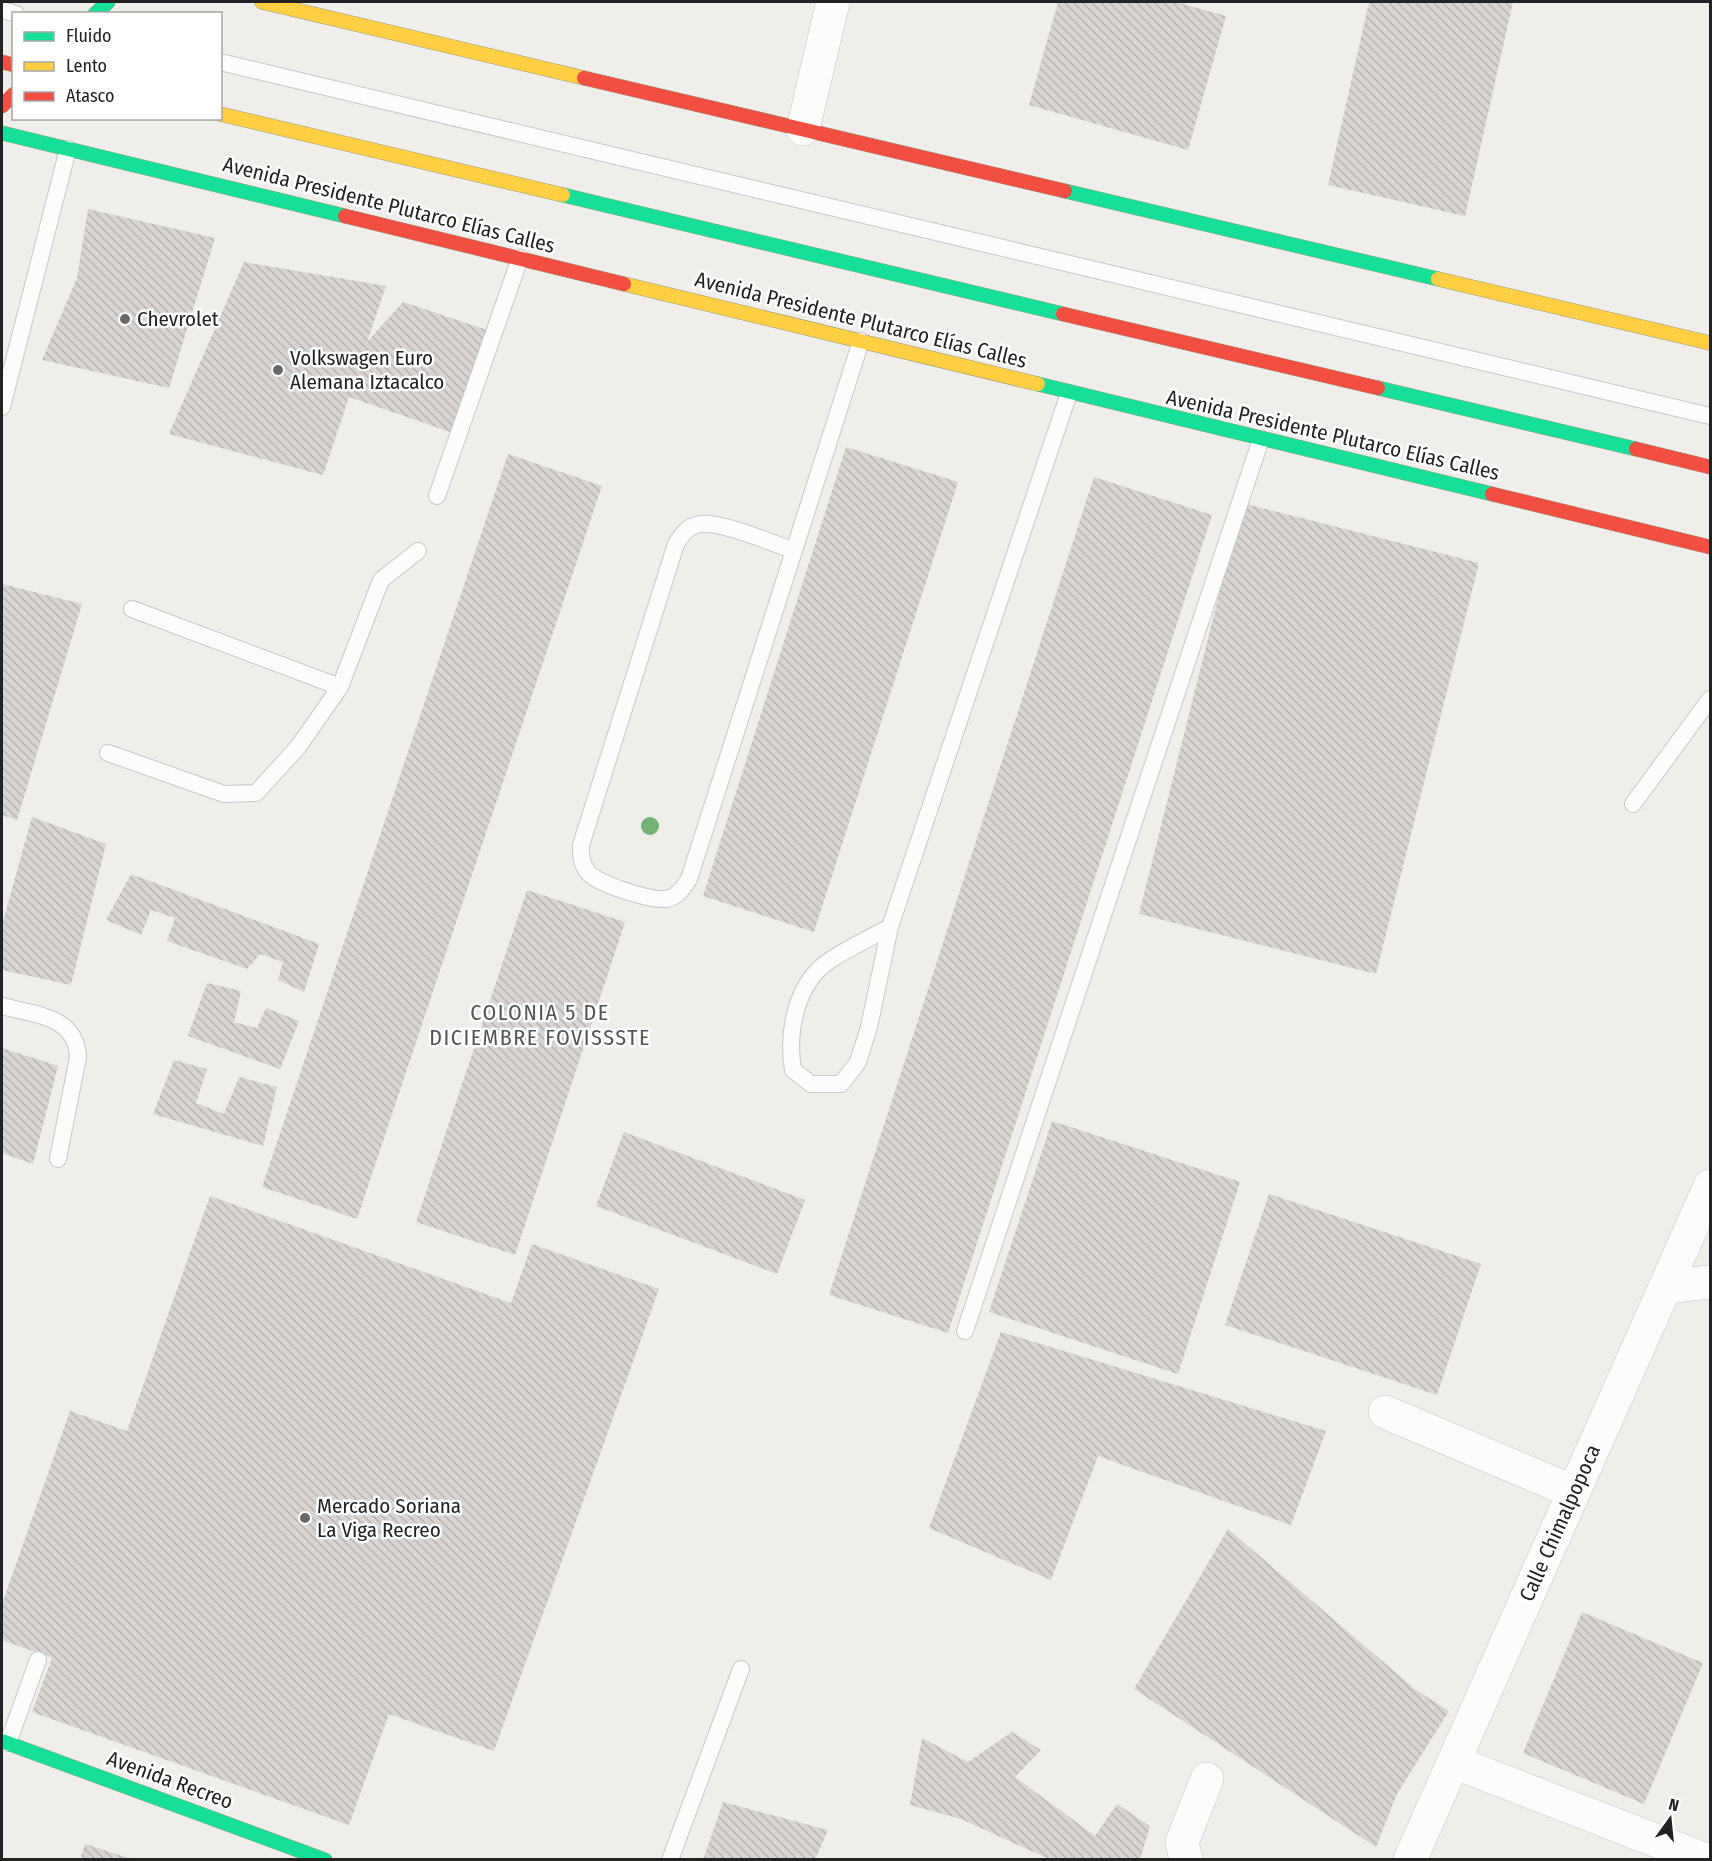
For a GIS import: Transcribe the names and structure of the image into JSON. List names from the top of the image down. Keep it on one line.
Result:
{"streets":{"main road":["Avenida Presidente Plutarco Elías Calles","Avenida Recreo"],"street":["Calle Chimalpopoca"]},"districts":["COLONIA 5 DE DICIEMBRE FOVISSSTE"],"places":["Chevrolet","Volkswagen Euro Alemana Iztacalco","Mercado Soriana La Viga Recreo"],"legend":["Fluido","Lento","Atasco"],"north":"top"}
